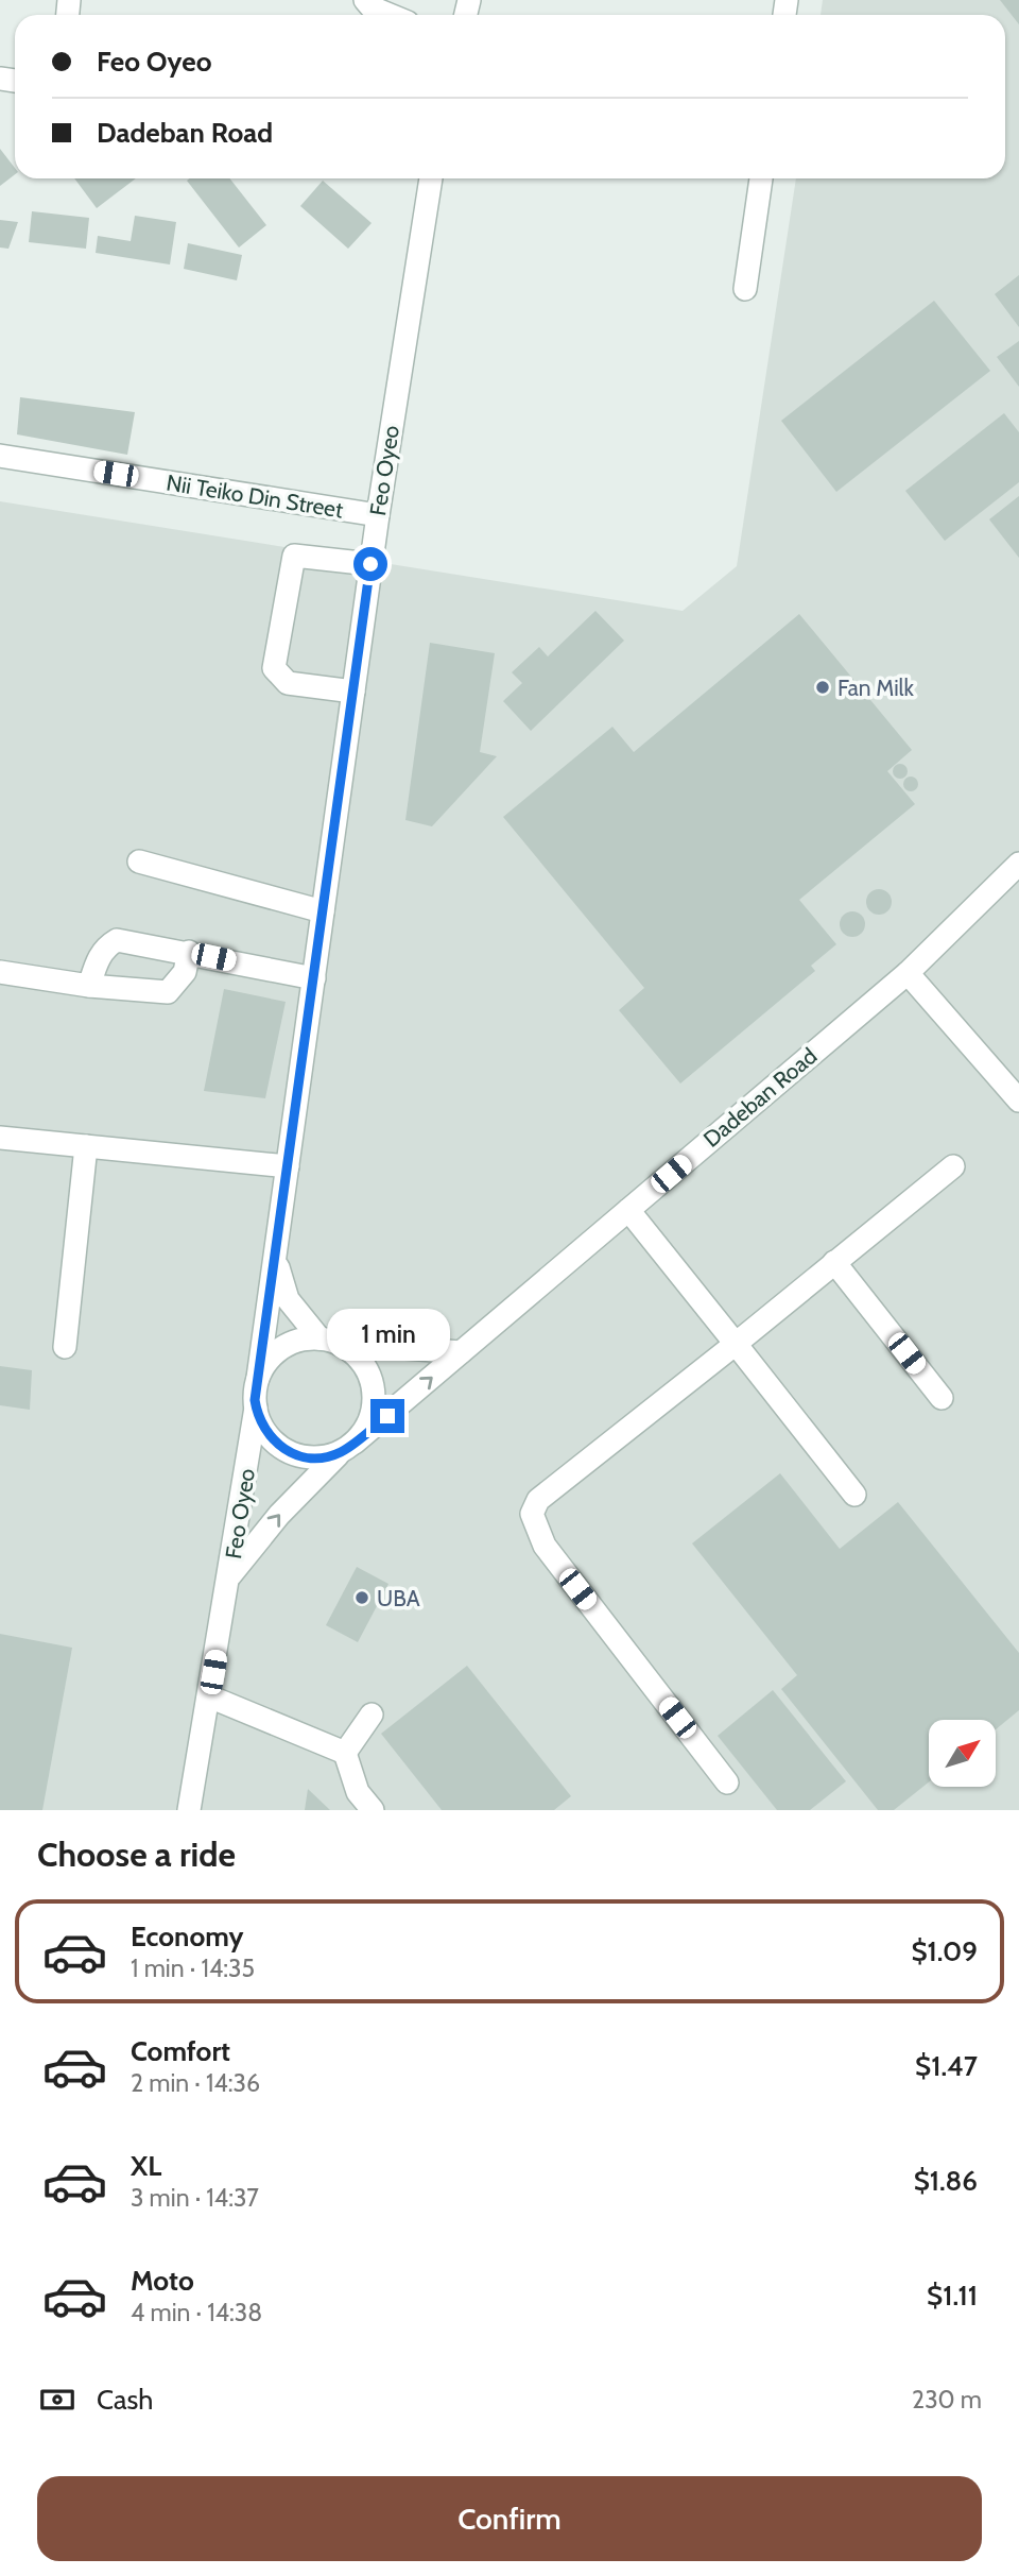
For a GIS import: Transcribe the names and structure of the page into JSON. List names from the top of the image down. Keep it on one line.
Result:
{"streets":{"street":["Feo Oyeo","Nii Teiko Din Street","Dadeban Road"]},"crossings":[["Feo Oyeo","Nii Teiko Din Street"],["Feo Oyeo","Dadeban Road"]],"places":["Fan Milk","UBA"],"north":"top right","page":{"banner":["Feo Oyeo","Dadeban Road"],"bubble":"1 min","heading":"Choose a ride","list":[{"name":"Economy","note":"1 min · 14:35","value":"$1.09"},{"name":"Comfort","note":"2 min · 14:36","value":"$1.47"},{"name":"XL","note":"3 min · 14:37","value":"$1.86"},{"name":"Moto","note":"4 min · 14:38","value":"$1.11"}],"pay":["Cash","230 m"],"buttons":"Confirm"}}
